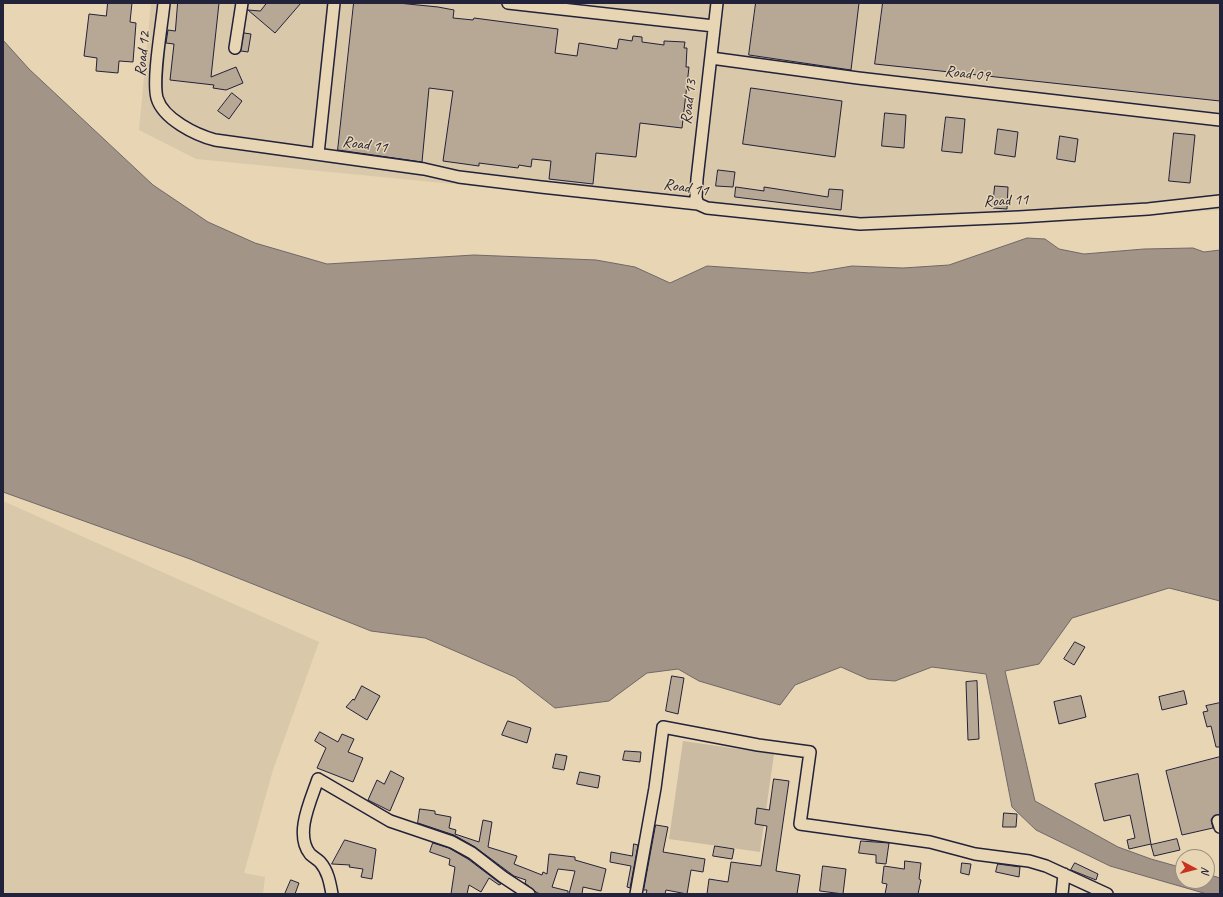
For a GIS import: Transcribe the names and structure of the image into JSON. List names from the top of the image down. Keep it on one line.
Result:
{"streets":{"street":["Road 12","Road 09","Road 13","Road 11"]},"crossings":[["Road 12","Road 11"],["Road 09","Road 13"],["Road 13","Road 11"]],"north":"right"}
